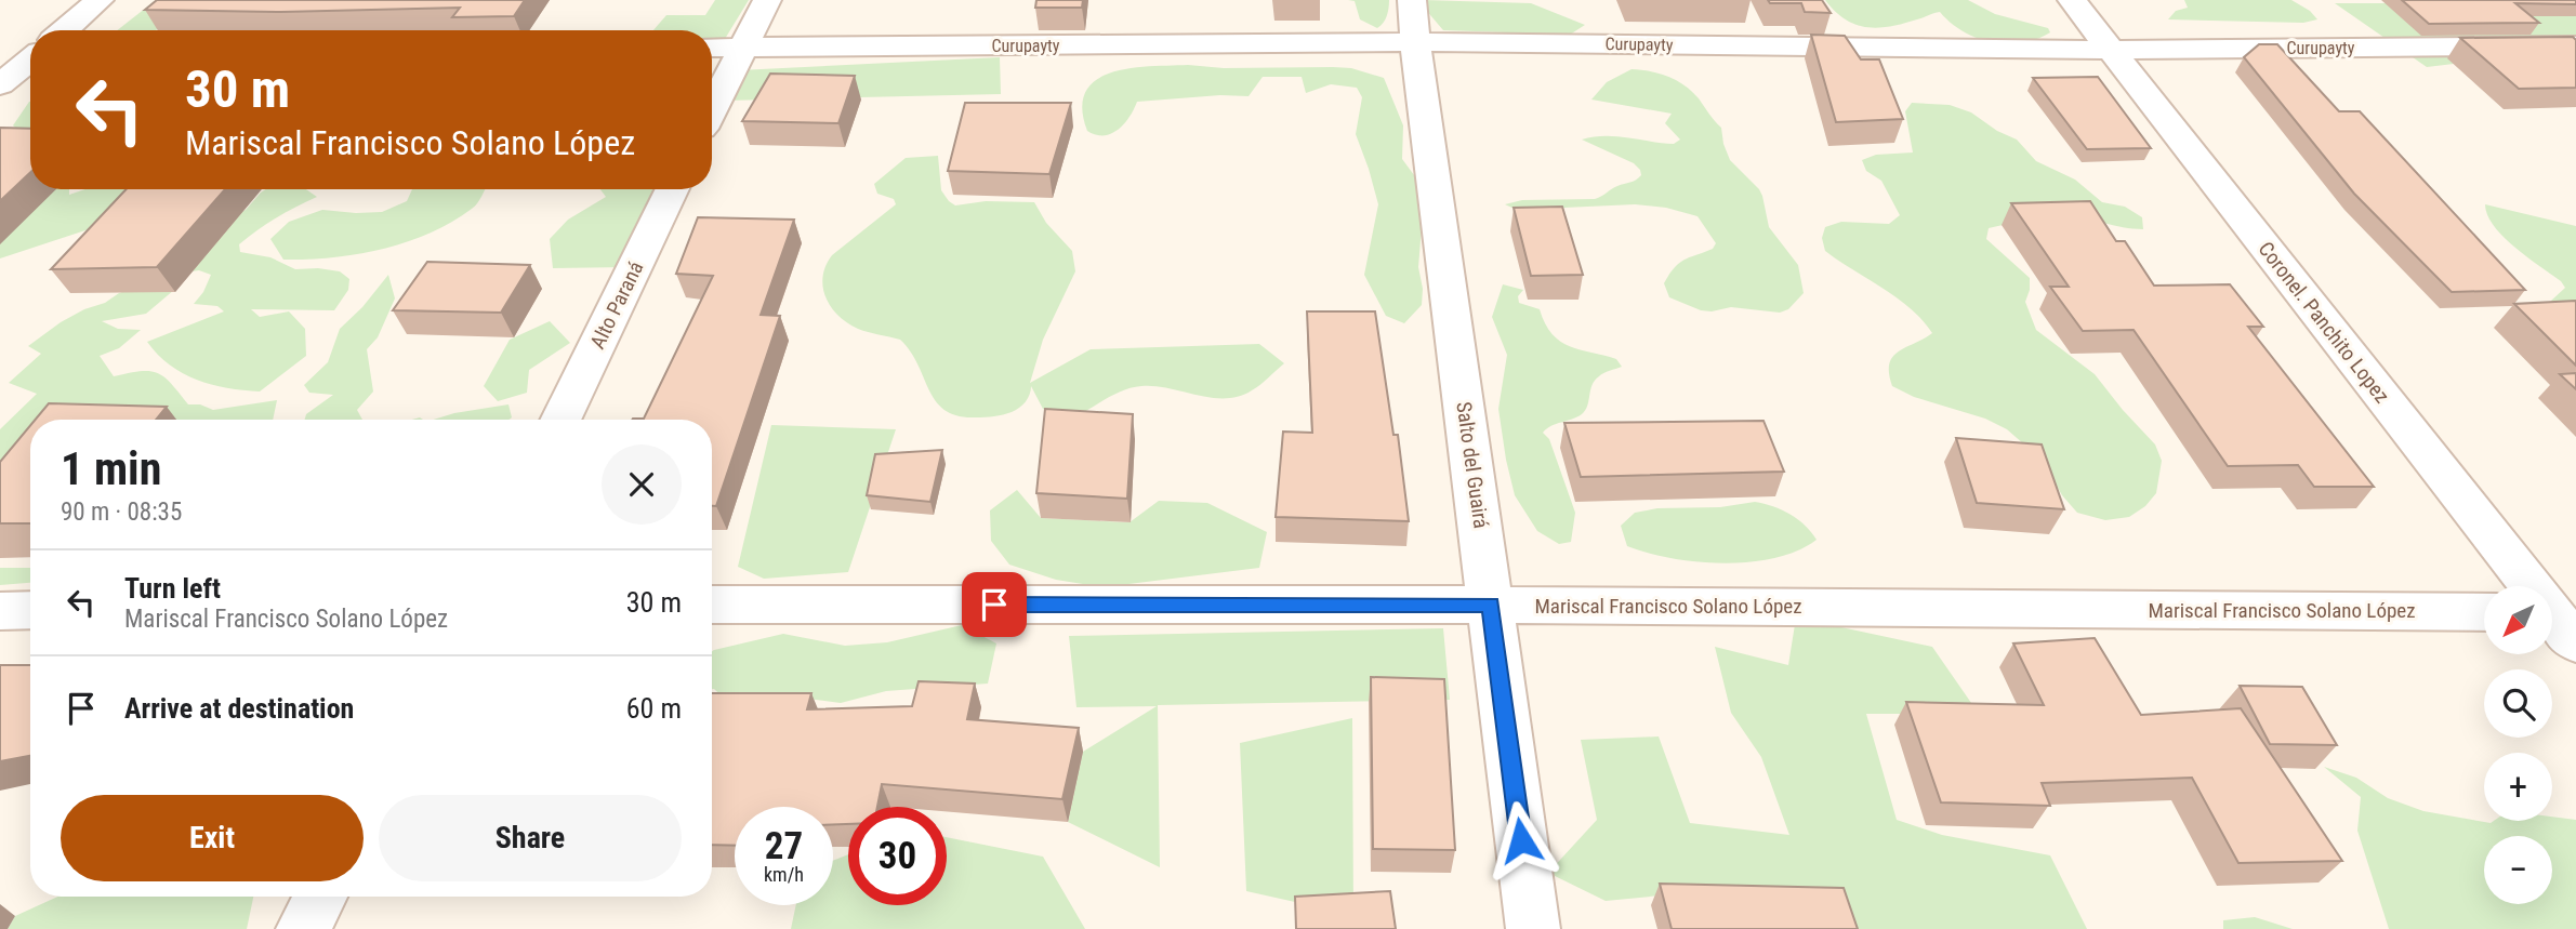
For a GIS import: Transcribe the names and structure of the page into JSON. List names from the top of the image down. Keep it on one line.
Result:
{"streets":{"street":["Curupayty","Alto Paraná","Coronel. Panchito Lopez","Salto del Guairá","Mariscal Francisco Solano López"]},"crossings":[["Curupayty","Coronel. Panchito Lopez"],["Curupayty","Salto del Guairá"],["Salto del Guairá","Mariscal Francisco Solano López"]],"north":"bottom left","page":{"turn":["30 m","Mariscal Francisco Solano López"],"heading":["1 min","90 m · 08:35"],"list":[{"name":"Turn left","note":"Mariscal Francisco Solano López","value":"30 m"},{"name":"Arrive at destination","value":"60 m"}],"map_buttons":["+","−"],"buttons":["Exit","Share"],"speed":"27 km/h","limit":"30"}}
